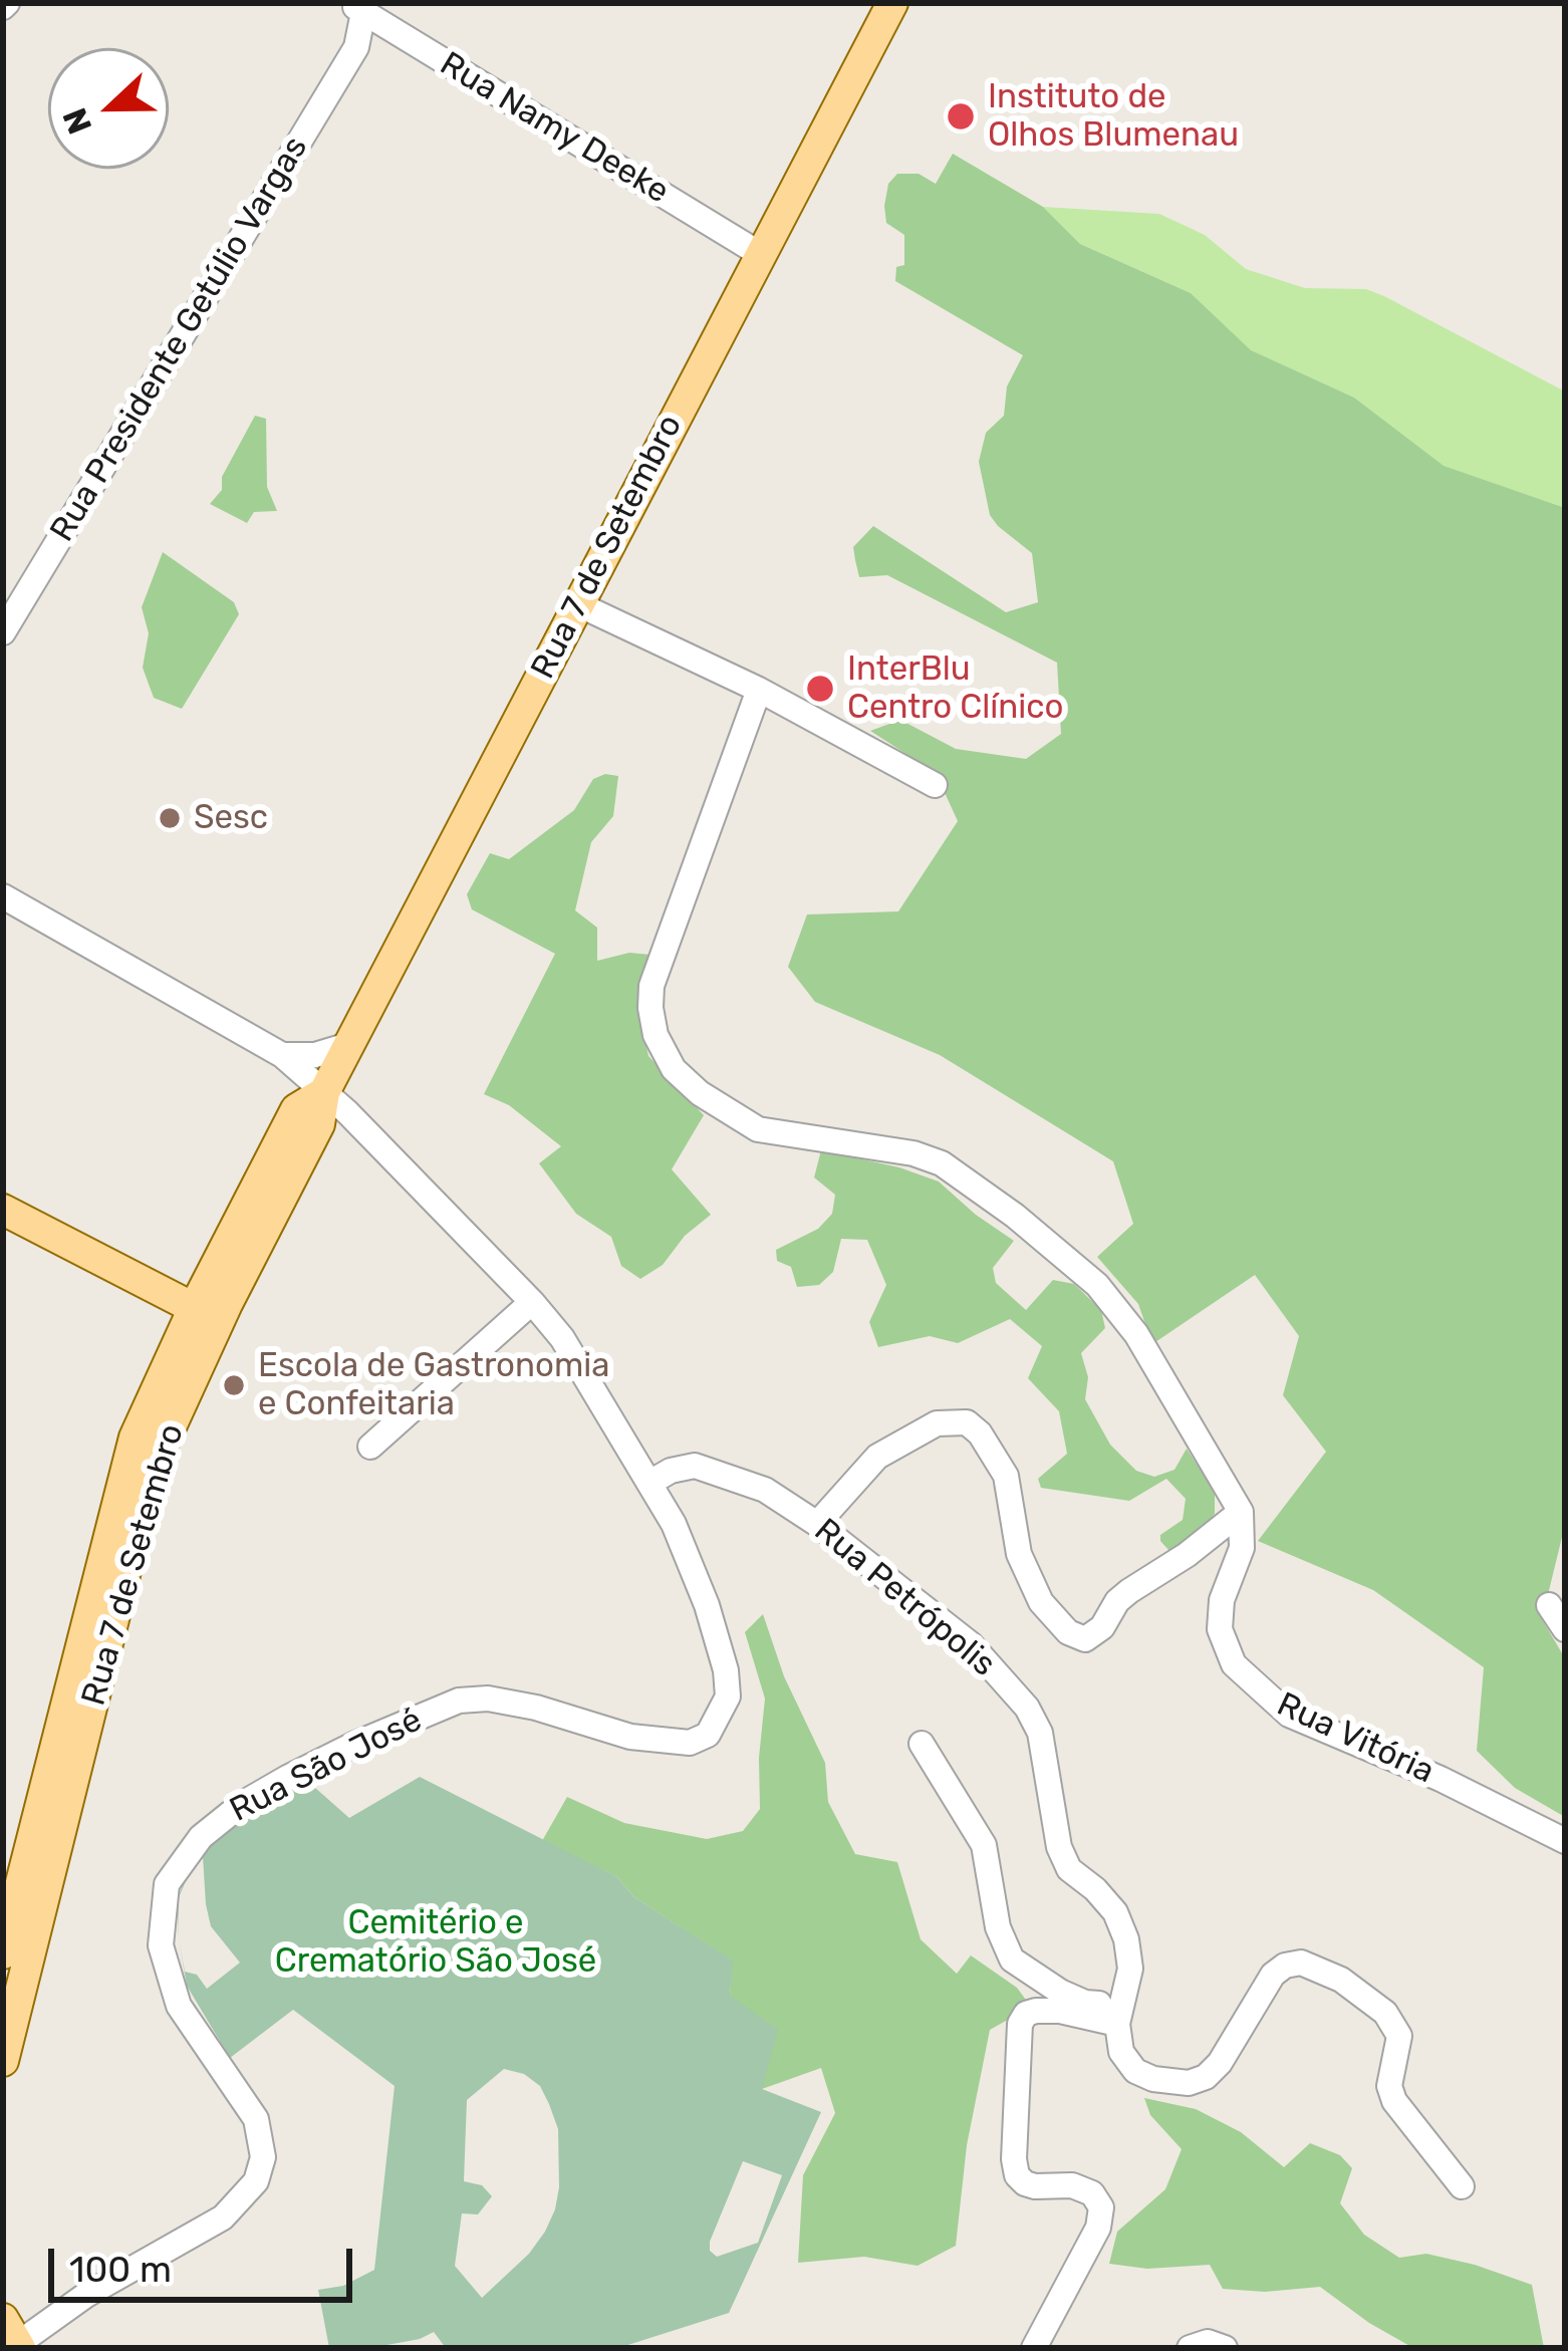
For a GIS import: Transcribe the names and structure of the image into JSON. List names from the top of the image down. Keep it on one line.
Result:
{"streets":{"main road":["Rua 7 de Setembro"],"street":["Rua Namy Deeke","Rua Presidente Getúlio Vargas","Rua Petrópolis","Rua Vitória","Rua São José"]},"crossings":[["Rua Namy Deeke","Rua Presidente Getúlio Vargas"],["Rua Namy Deeke","Rua 7 de Setembro"],["Rua 7 de Setembro","Rua São José"],["Rua Petrópolis","Rua São José"]],"parks":["Cemitério e Crematório São José"],"places":["Instituto de Olhos Blumenau","InterBlu Centro Clínico","Sesc","Escola de Gastronomia e Confeitaria"],"scale_bar":"100 m","north":"left"}
